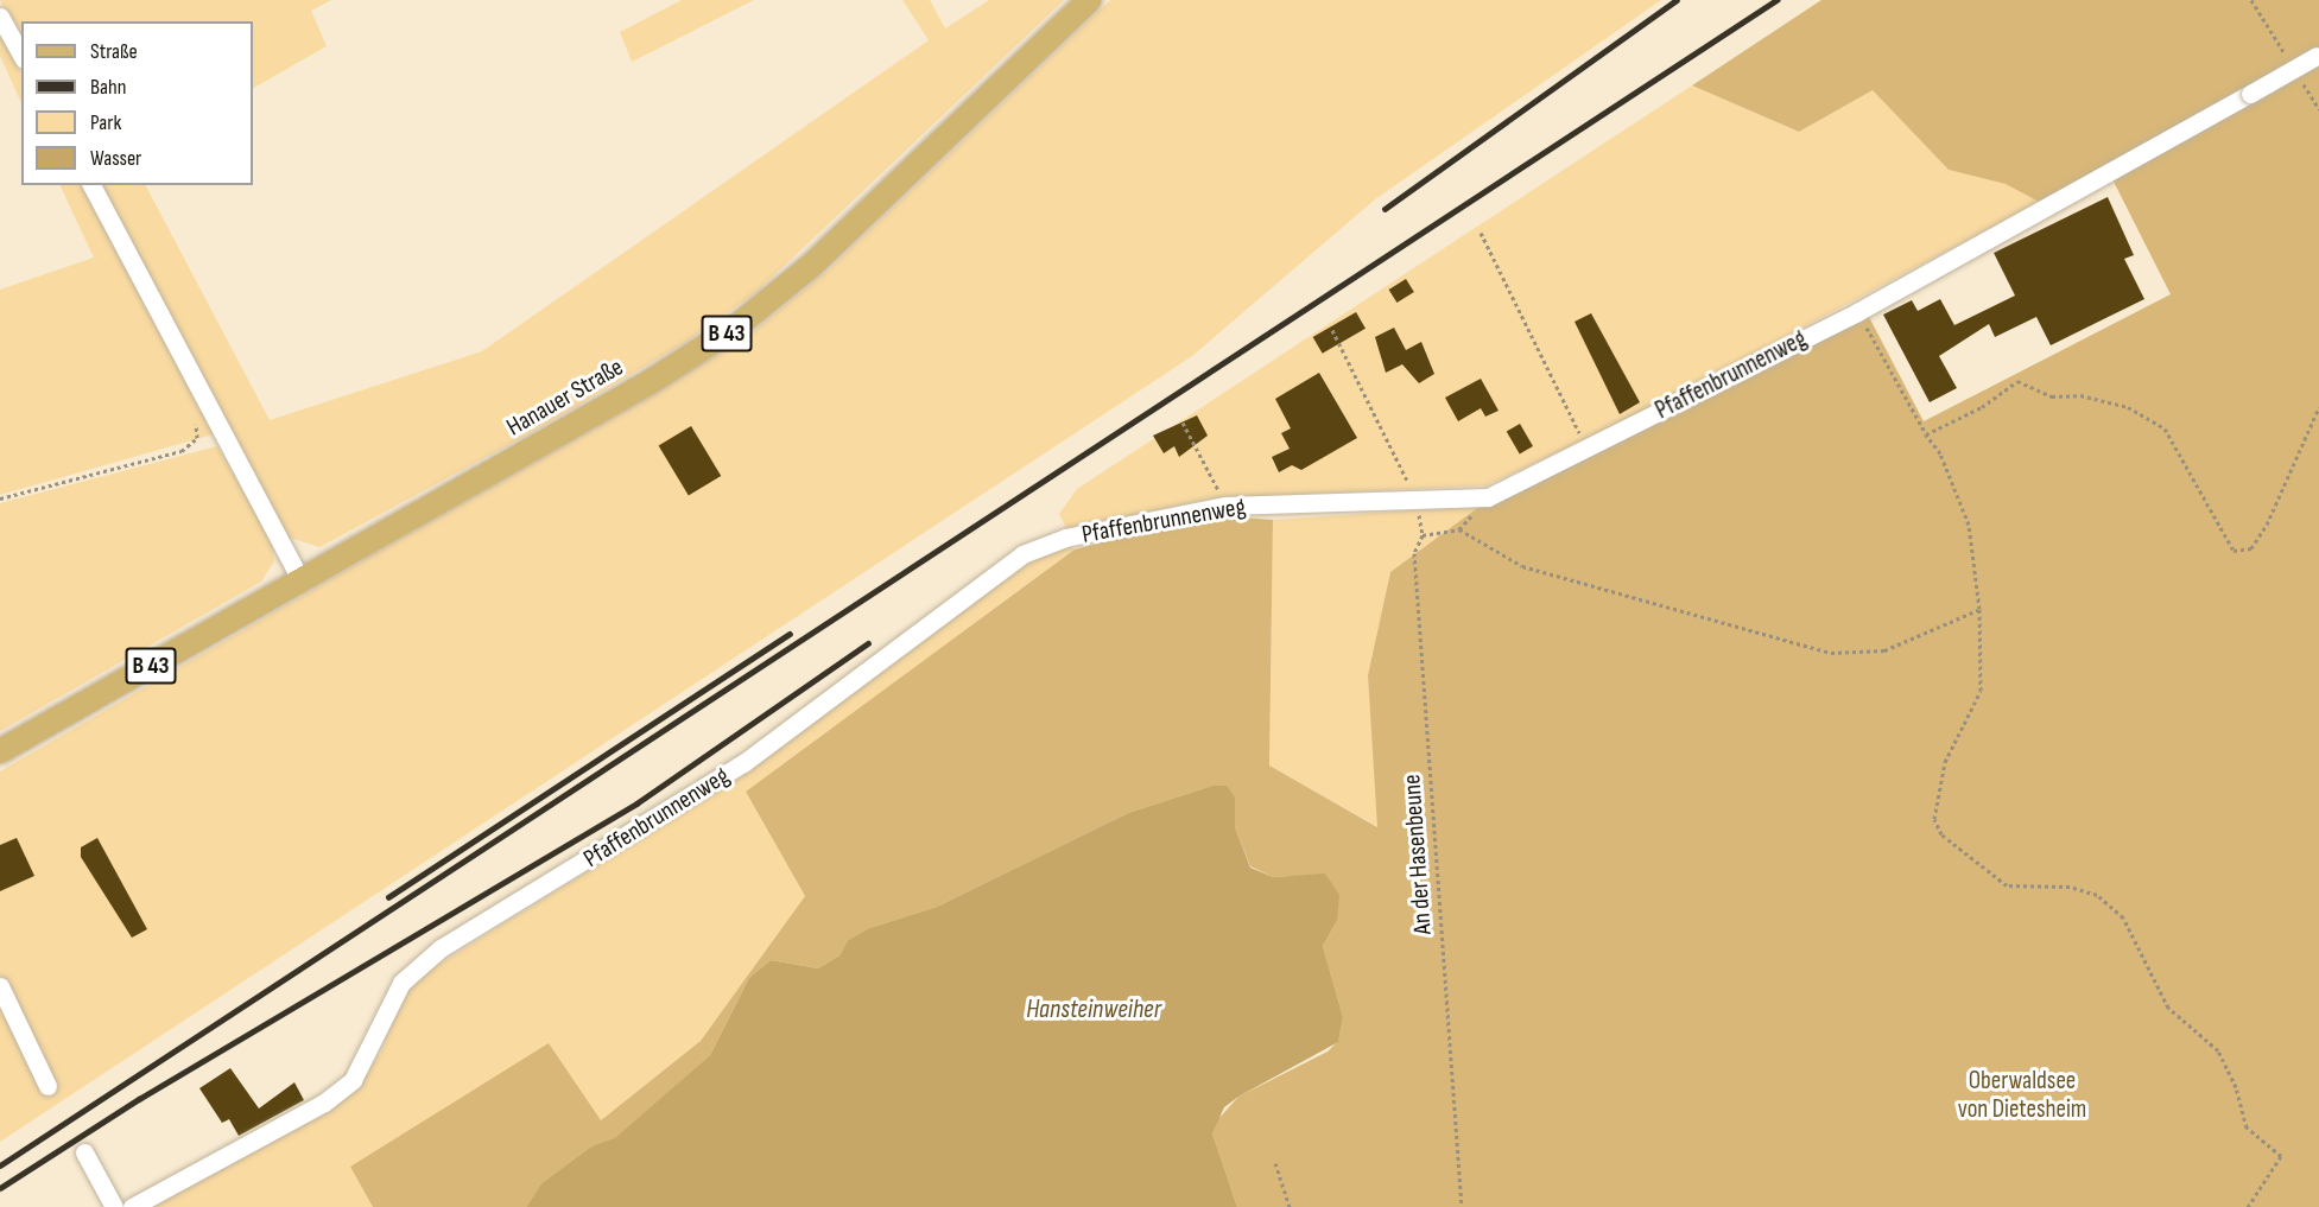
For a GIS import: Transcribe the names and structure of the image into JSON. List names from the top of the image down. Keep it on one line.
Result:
{"streets":{"main road":["B 43","Hanauer Straße"],"lane":["Pfaffenbrunnenweg"],"path":["An der Hasenbeune"]},"crossings":[["Pfaffenbrunnenweg","An der Hasenbeune"]],"water":["Hansteinweiher"],"parks":["Oberwaldsee von Dietesheim"],"legend":["Straße","Bahn","Park","Wasser"]}
